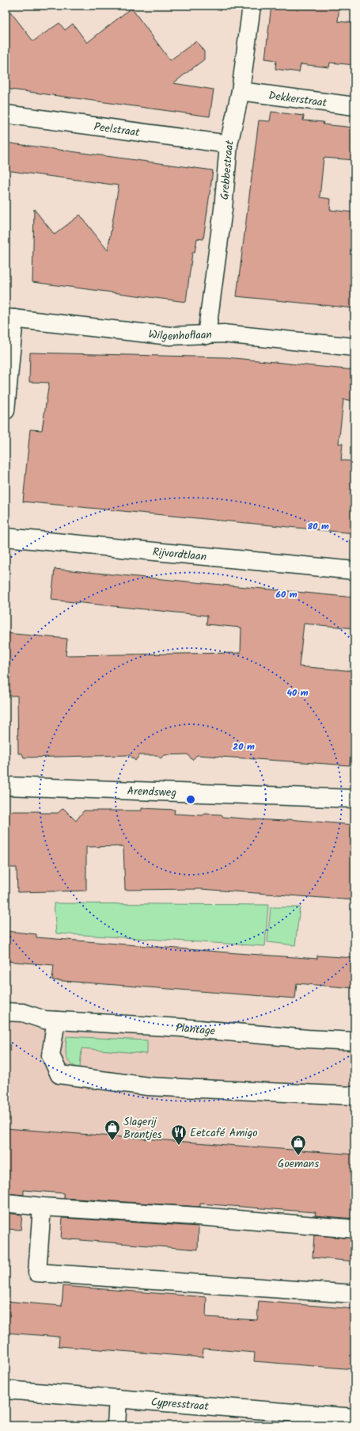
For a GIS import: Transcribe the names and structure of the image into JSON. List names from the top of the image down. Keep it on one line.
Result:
{"streets":{"street":["Dekkerstraat","Peelstraat","Grebbestraat","Wilgenhoflaan","Rijvordtlaan","Arendsweg","Plantage","Cypresstraat"]},"crossings":[["Dekkerstraat","Grebbestraat"],["Peelstraat","Grebbestraat"],["Grebbestraat","Wilgenhoflaan"]],"places":{"shop":["Slagerij Brantjes","Goemans"],"restaurant":["Eetcafé Amigo"]},"rings":["80 m","60 m","40 m","20 m"]}
